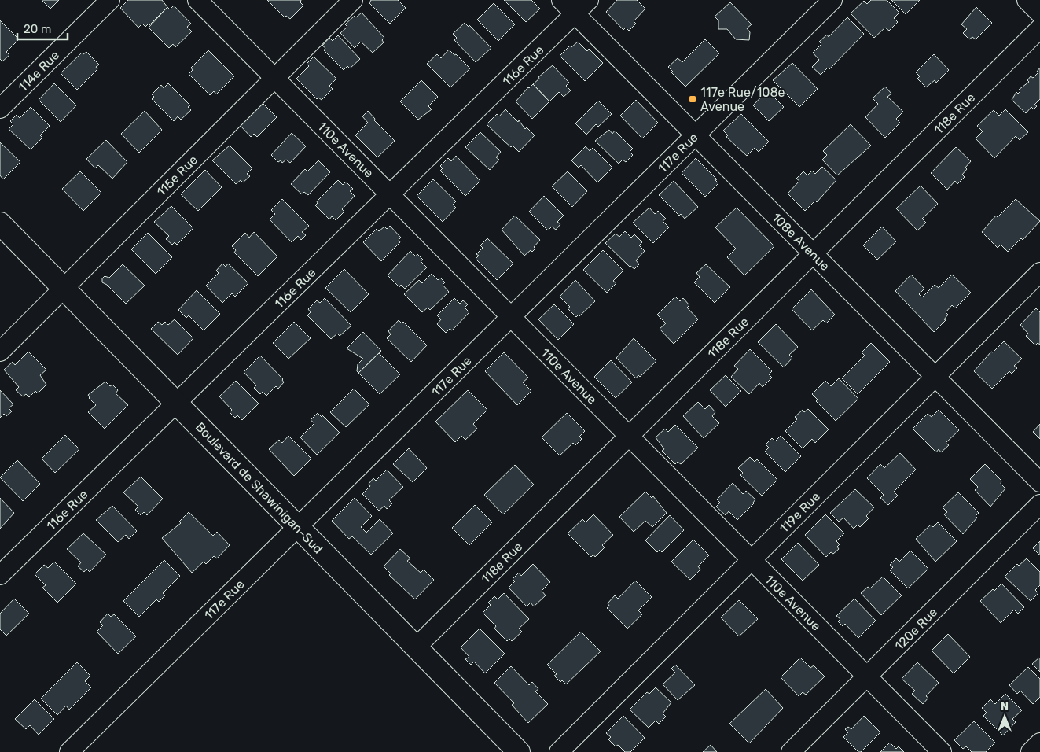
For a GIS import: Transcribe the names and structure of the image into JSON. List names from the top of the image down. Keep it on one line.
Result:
{"streets":{"main road":["Boulevard de Shawinigan-Sud"],"street":["116e Rue","114e Rue","118e Rue","110e Avenue","117e Rue","115e Rue","108e Avenue","119e Rue","120e Rue"]},"crossings":[["116e Rue","110e Avenue"],["116e Rue","108e Avenue"],["116e Rue","Boulevard de Shawinigan-Sud"],["118e Rue","110e Avenue"],["118e Rue","108e Avenue"],["118e Rue","Boulevard de Shawinigan-Sud"],["110e Avenue","117e Rue"],["110e Avenue","115e Rue"],["110e Avenue","119e Rue"],["110e Avenue","120e Rue"],["117e Rue","108e Avenue"],["117e Rue","Boulevard de Shawinigan-Sud"],["115e Rue","Boulevard de Shawinigan-Sud"],["108e Avenue","119e Rue"]],"places":{"transit":["117e Rue/108e Avenue"]},"scale_bar":"20 m","north":"top"}
